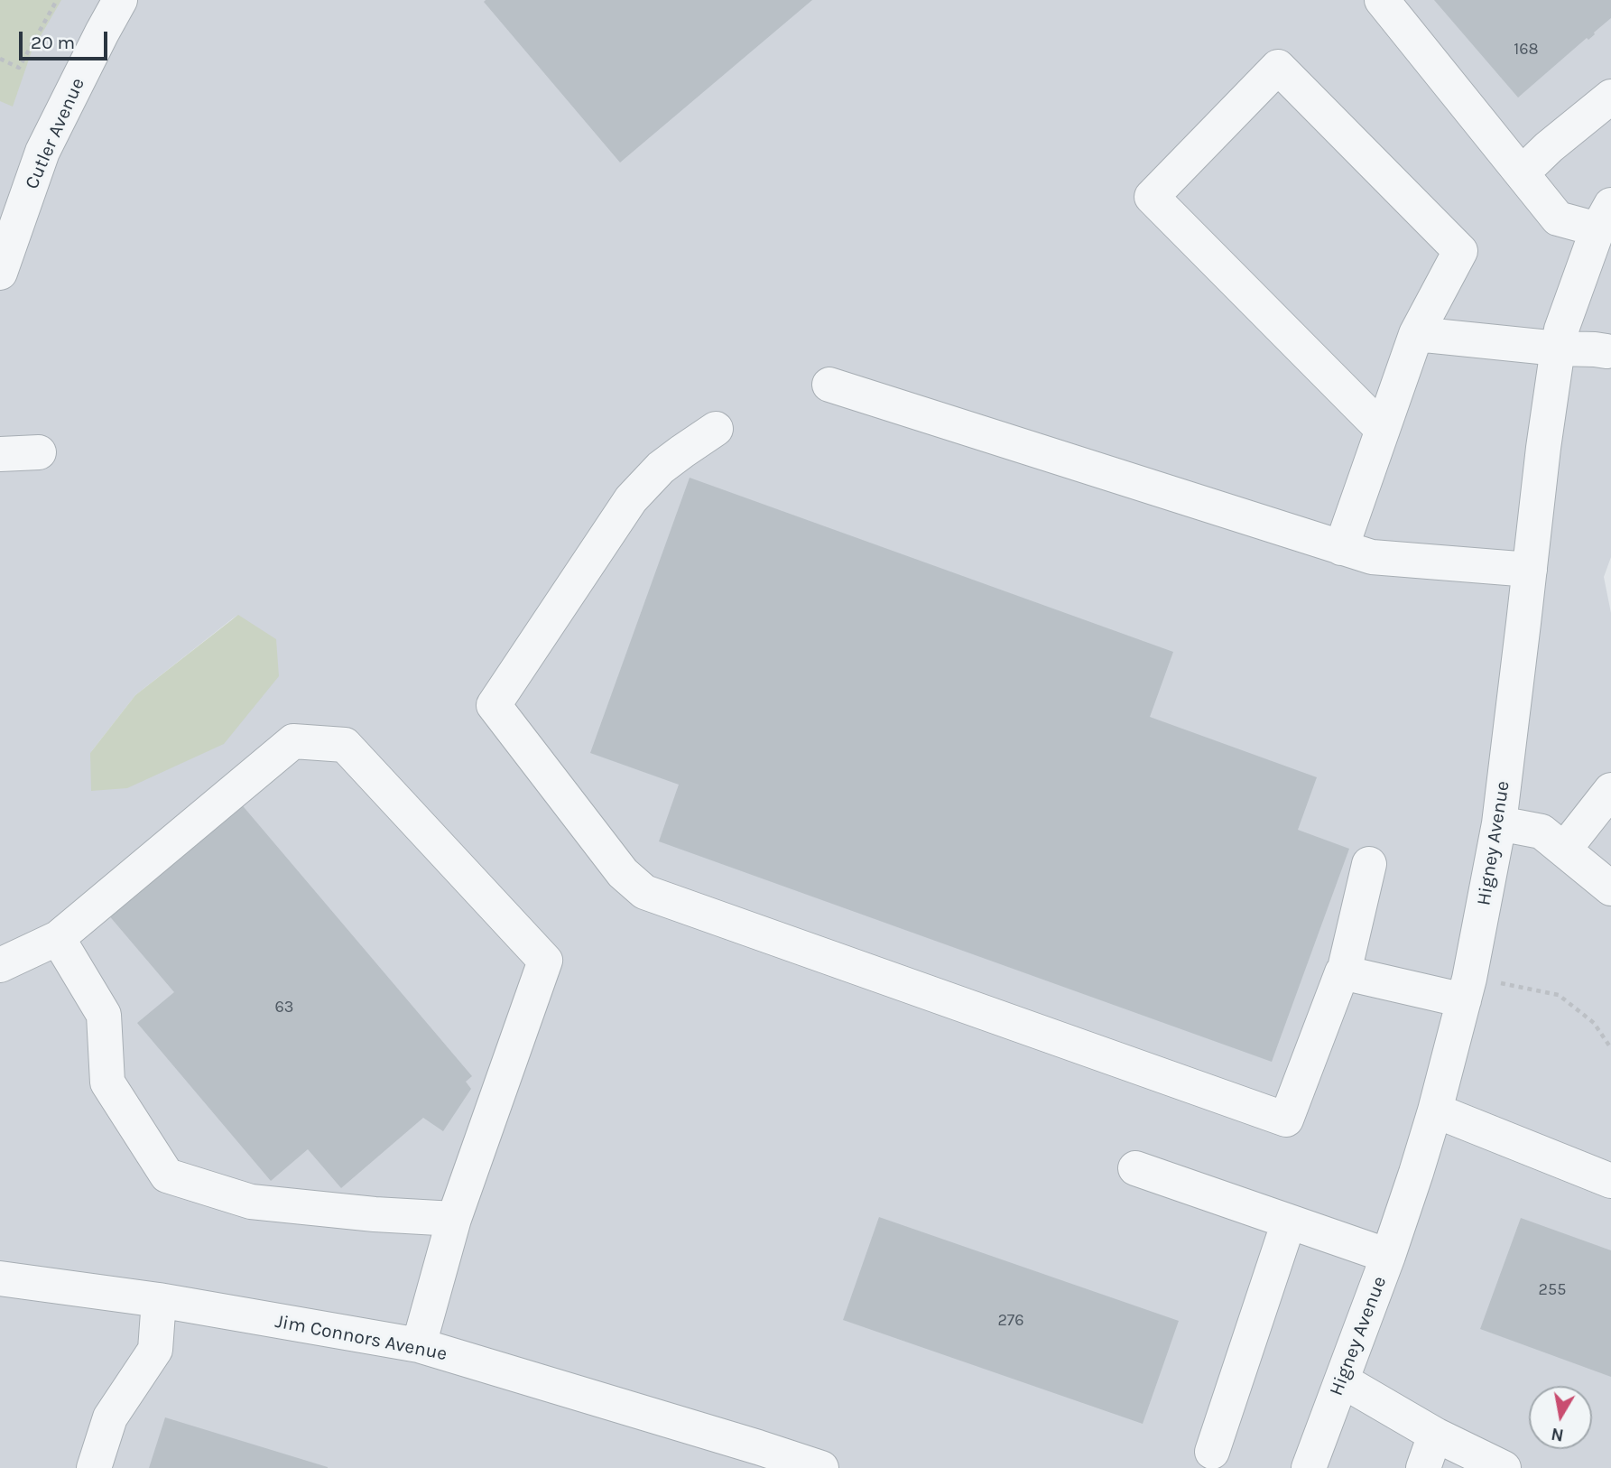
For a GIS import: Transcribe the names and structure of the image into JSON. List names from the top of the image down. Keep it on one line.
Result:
{"streets":{"street":["Cutler Avenue","Higney Avenue","Jim Connors Avenue"]},"house_numbers":["168","63","255","276"],"scale_bar":"20 m","north":"bottom"}
